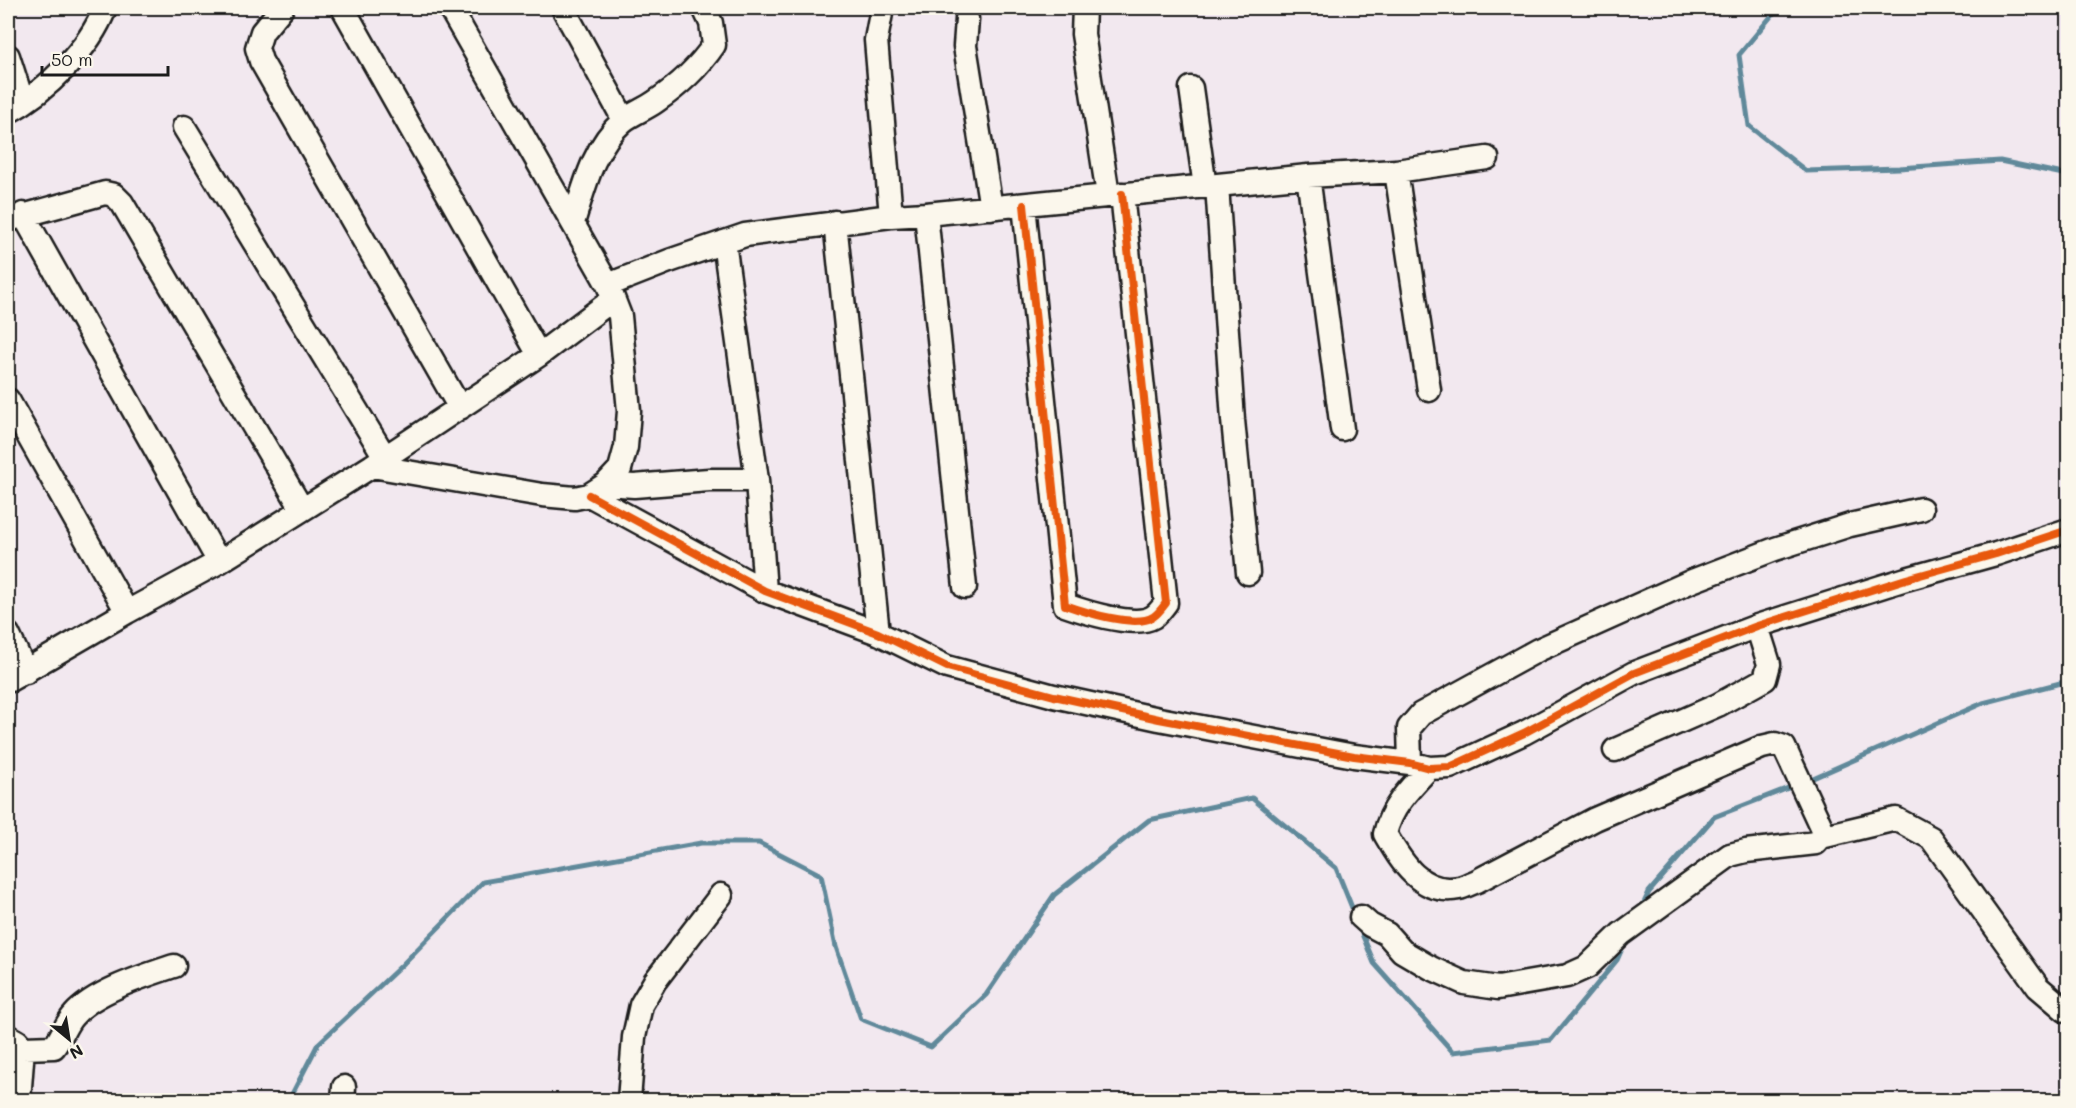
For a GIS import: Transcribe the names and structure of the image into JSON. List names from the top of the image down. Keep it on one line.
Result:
{"scale_bar":"50 m","north":"bottom right"}
